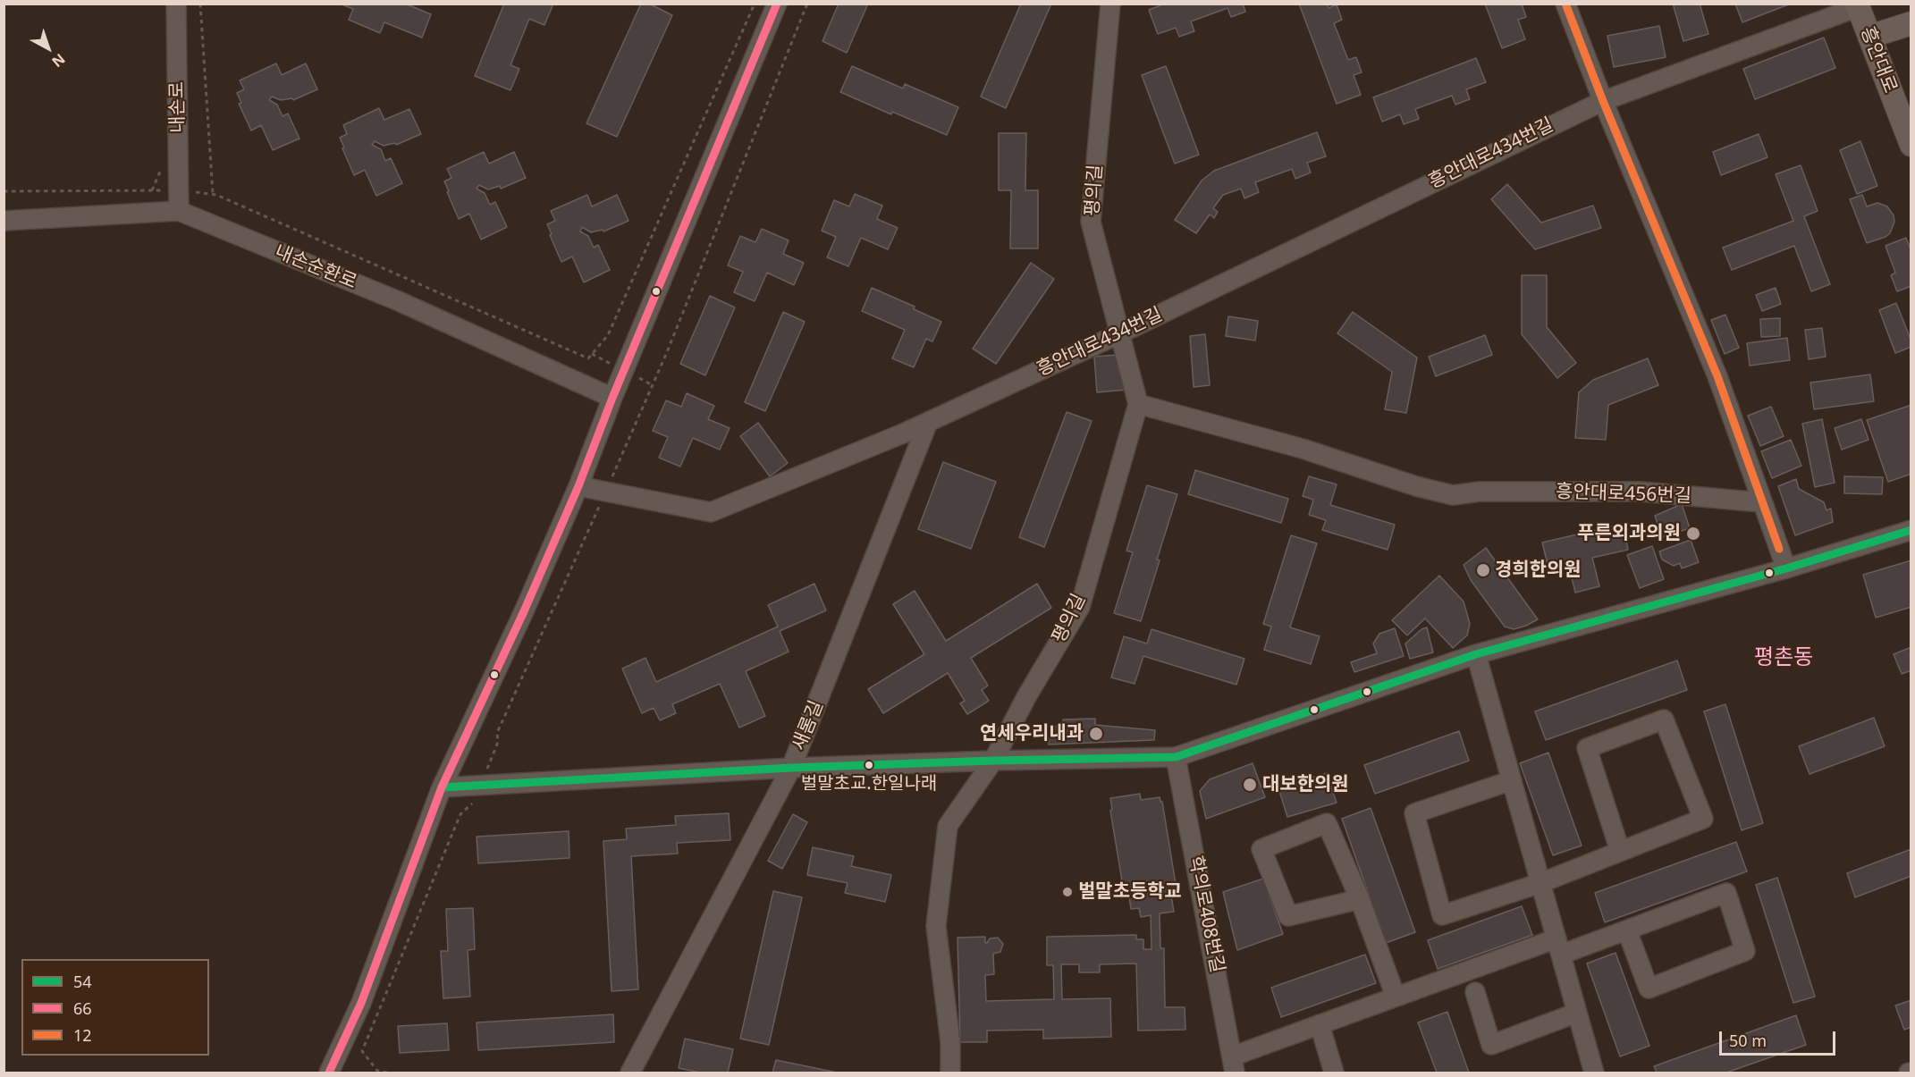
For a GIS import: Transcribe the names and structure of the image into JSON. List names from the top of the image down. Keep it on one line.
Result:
{"streets":{"main road":["흥안대로"],"street":["내손로","흥안대로434번길","평의길","내손순환로","흥안대로456번길","새롬길","학의로408번길"]},"crossings":[["흥안대로","흥안대로434번길"],["내손로","내손순환로"],["흥안대로434번길","평의길"],["흥안대로434번길","새롬길"],["평의길","흥안대로456번길"]],"districts":["평촌동"],"places":["푸른외과의원","경희한의원","연세우리내과","벌말초교.한일나래","대보한의원","벌말초등학교"],"lines":["transit line 66","transit line 12","transit line 54"],"legend":["54","66","12"],"scale_bar":"50 m","north":"bottom right"}
